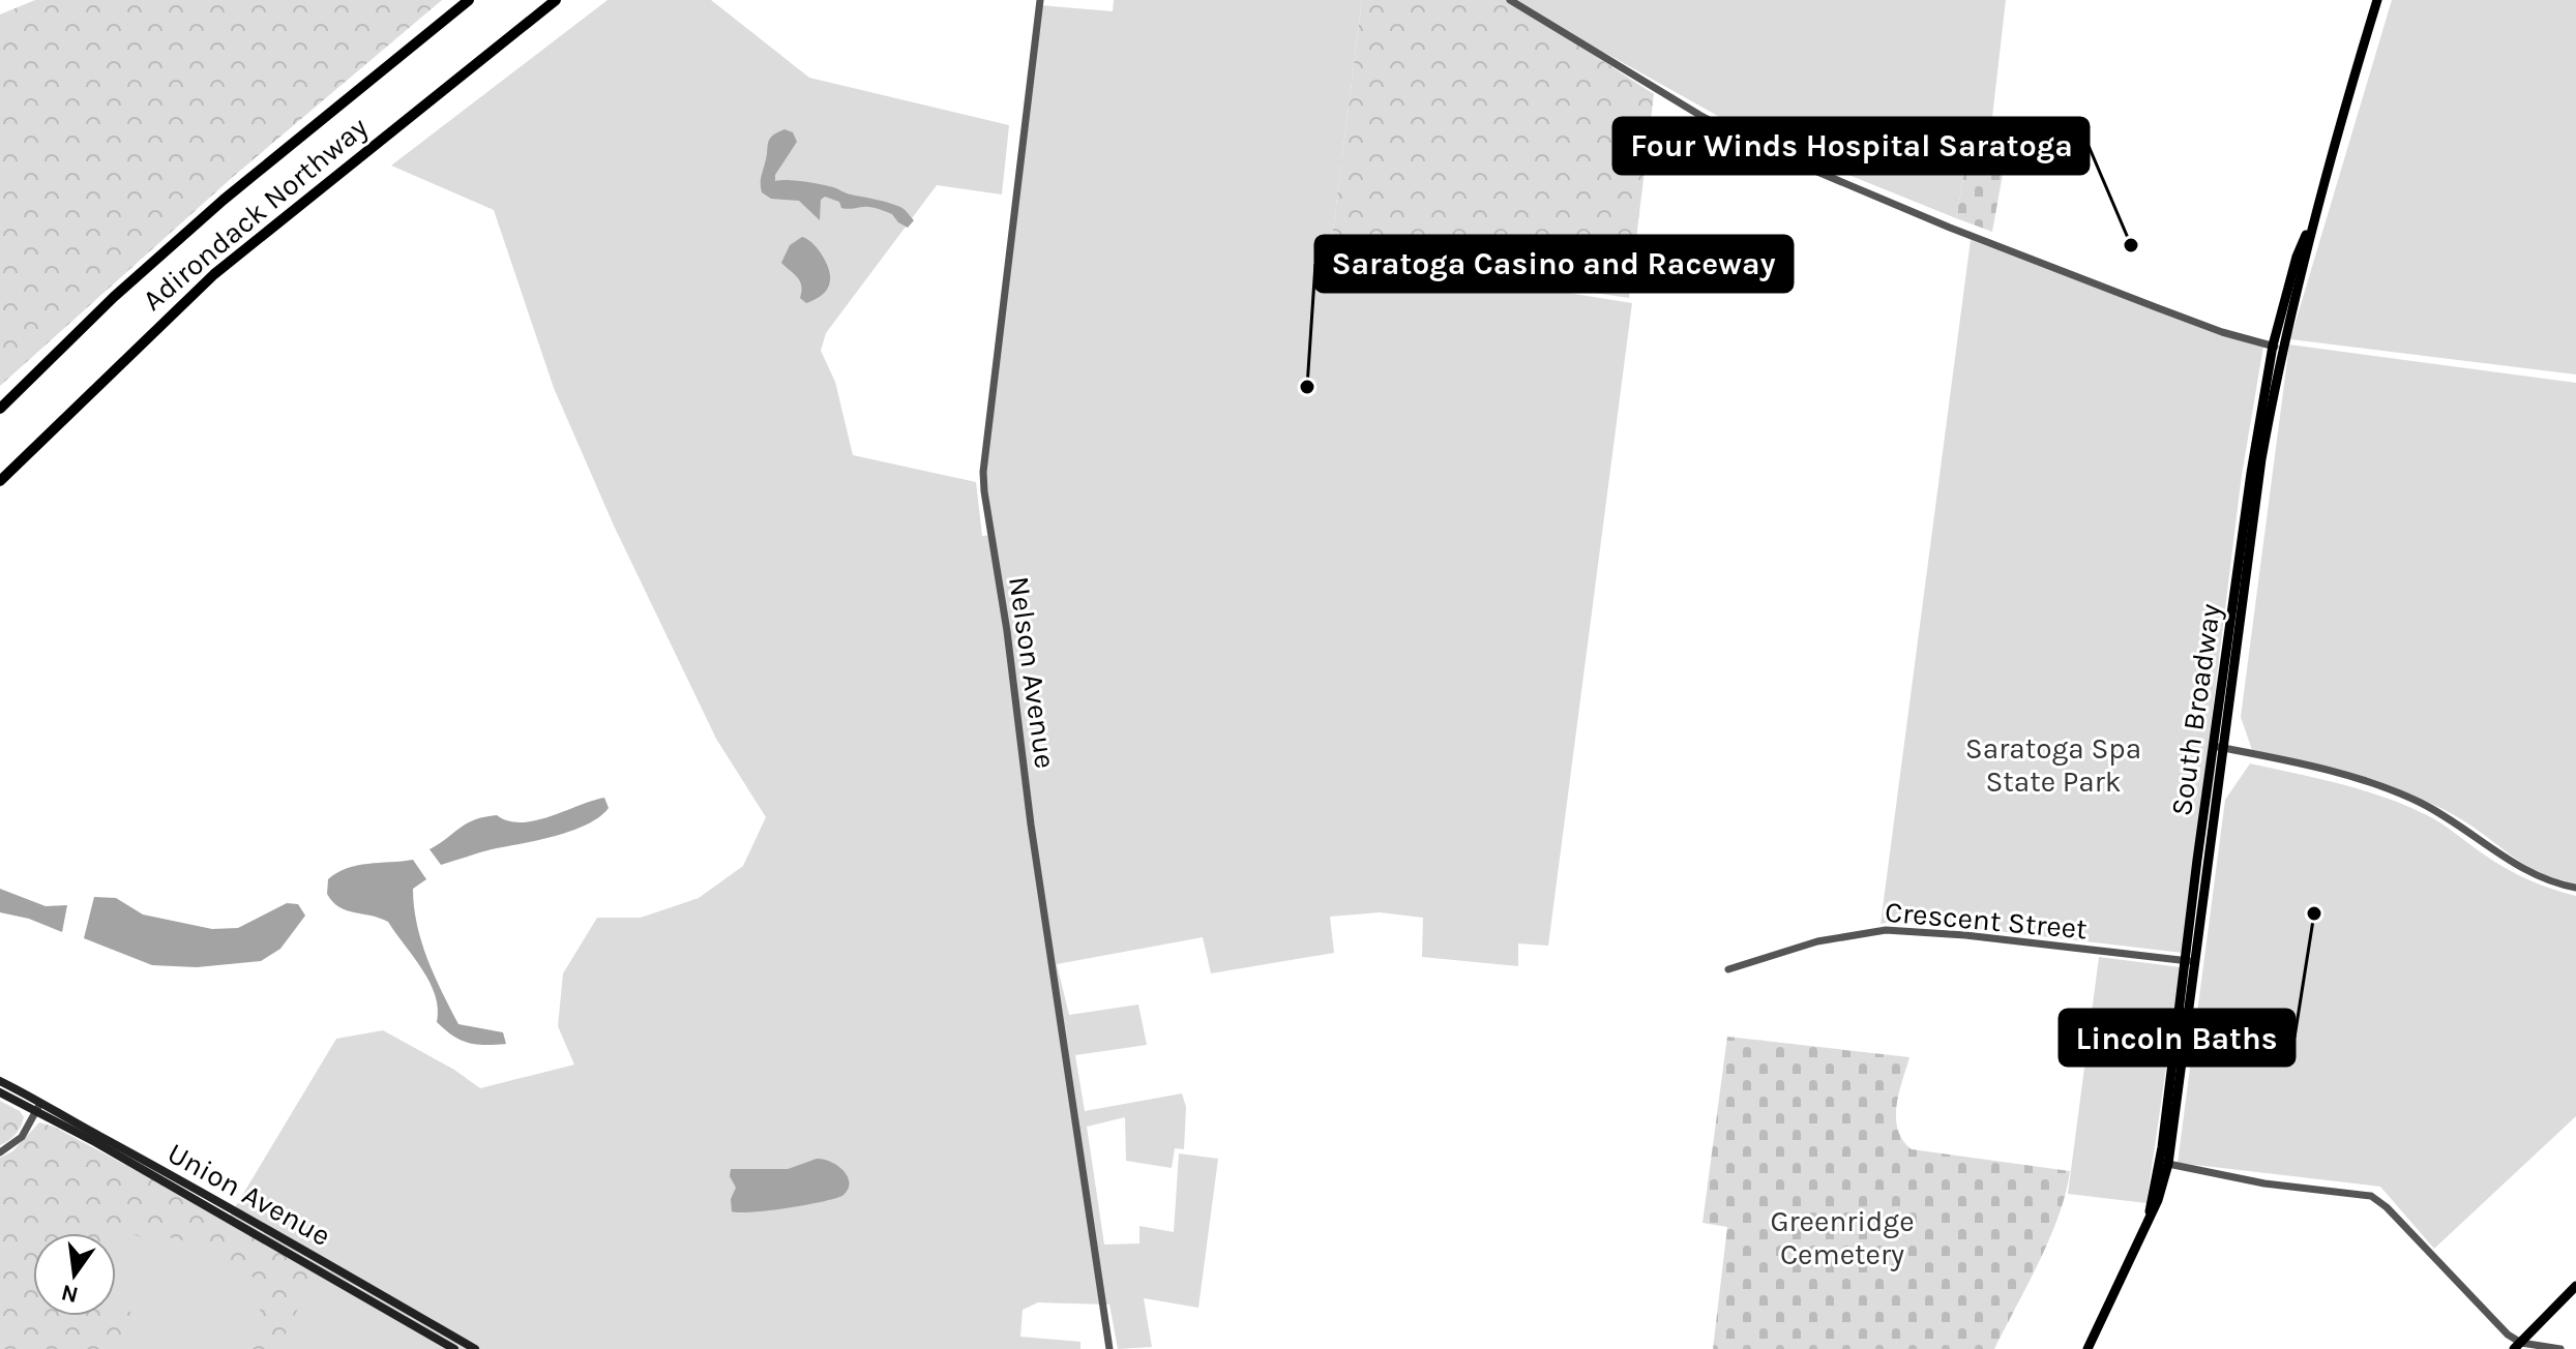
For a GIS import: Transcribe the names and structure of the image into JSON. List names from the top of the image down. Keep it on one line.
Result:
{"streets":{"highway":["Adirondack Northway"],"main road":["South Broadway","Union Avenue"],"street":["Nelson Avenue","Crescent Street"]},"crossings":[["South Broadway","Crescent Street"]],"parks":["Saratoga Spa State Park","Greenridge Cemetery"],"places":["Four Winds Hospital Saratoga","Saratoga Casino and Raceway","Lincoln Baths"],"north":"bottom"}
